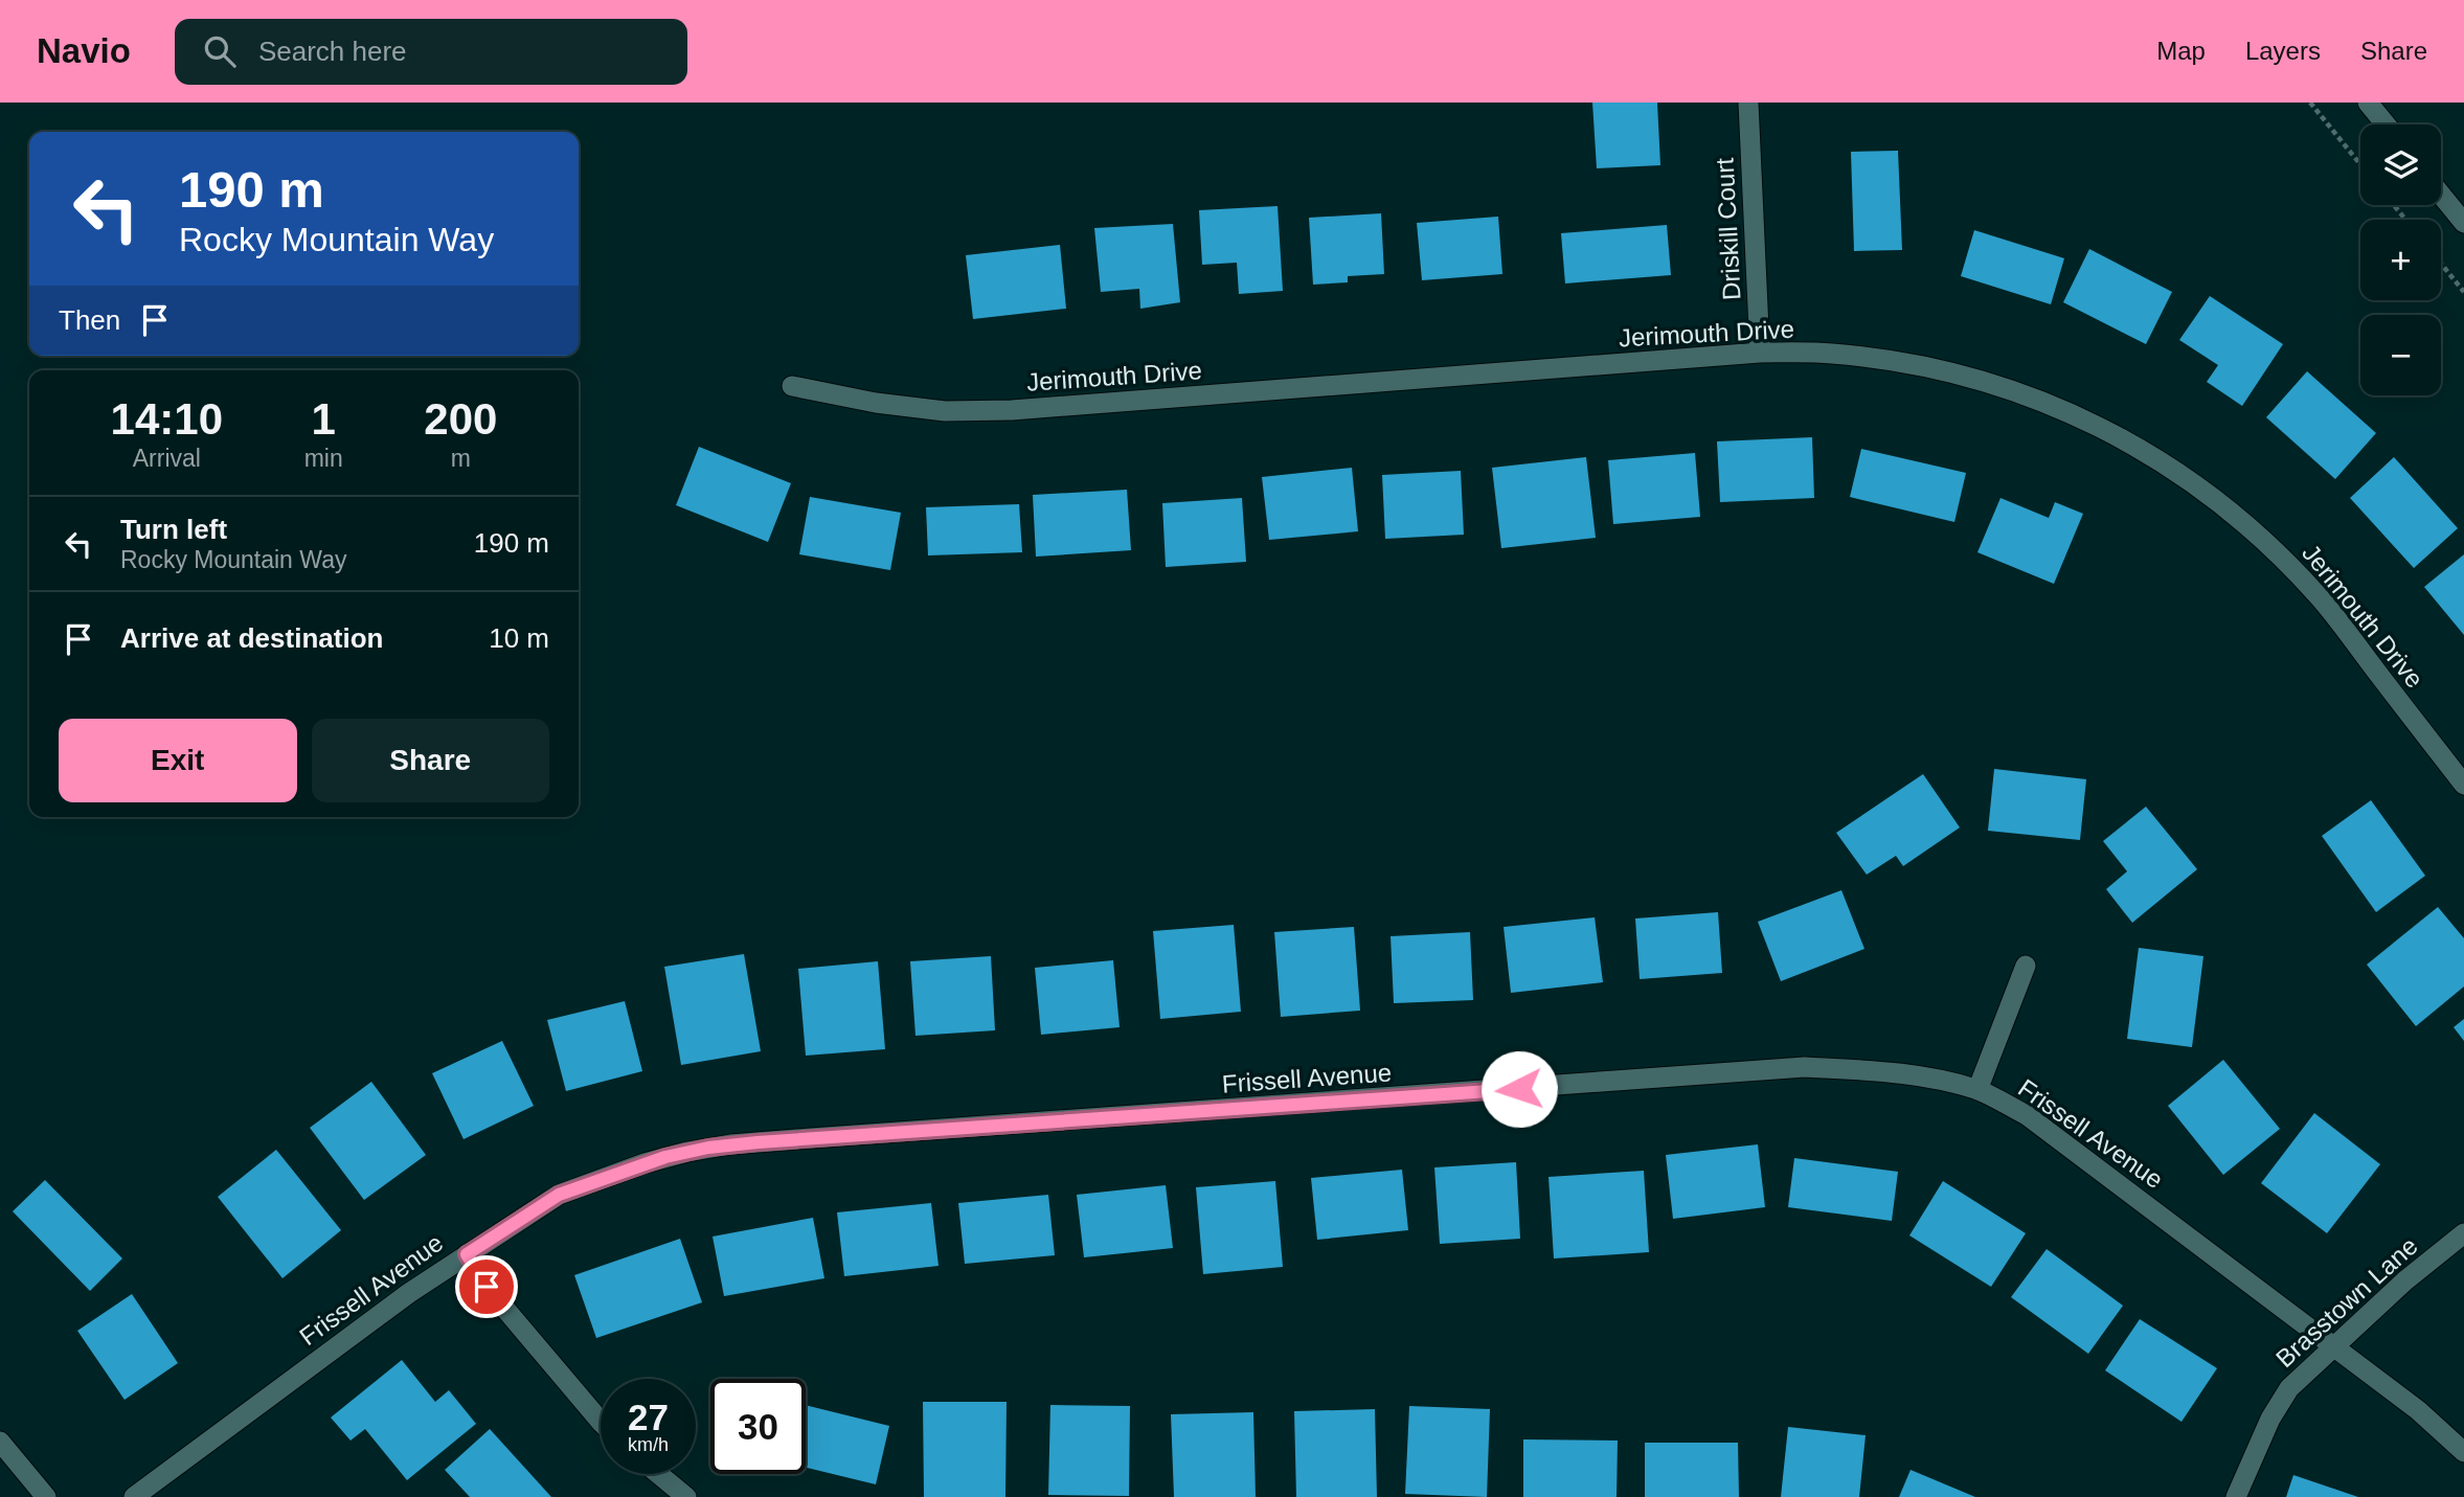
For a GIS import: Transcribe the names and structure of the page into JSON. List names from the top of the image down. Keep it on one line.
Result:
{"streets":{"street":["Driskill Court","Jerimouth Drive","Frissell Avenue","Brasstown Lane"]},"crossings":[["Driskill Court","Jerimouth Drive"],["Frissell Avenue","Brasstown Lane"]],"page":{"header":"Navio","search":"Search here","nav":["Map","Layers","Share"],"map_buttons":["+","−"],"turn":["190 m","Rocky Mountain Way"],"then":"Then","eta":["14:10","Arrival","1","min","200","m"],"list":[{"name":"Turn left","note":"Rocky Mountain Way","value":"190 m"},{"name":"Arrive at destination","value":"10 m"}],"buttons":["Exit","Share"],"speed":"27 km/h","limit":"30"}}
